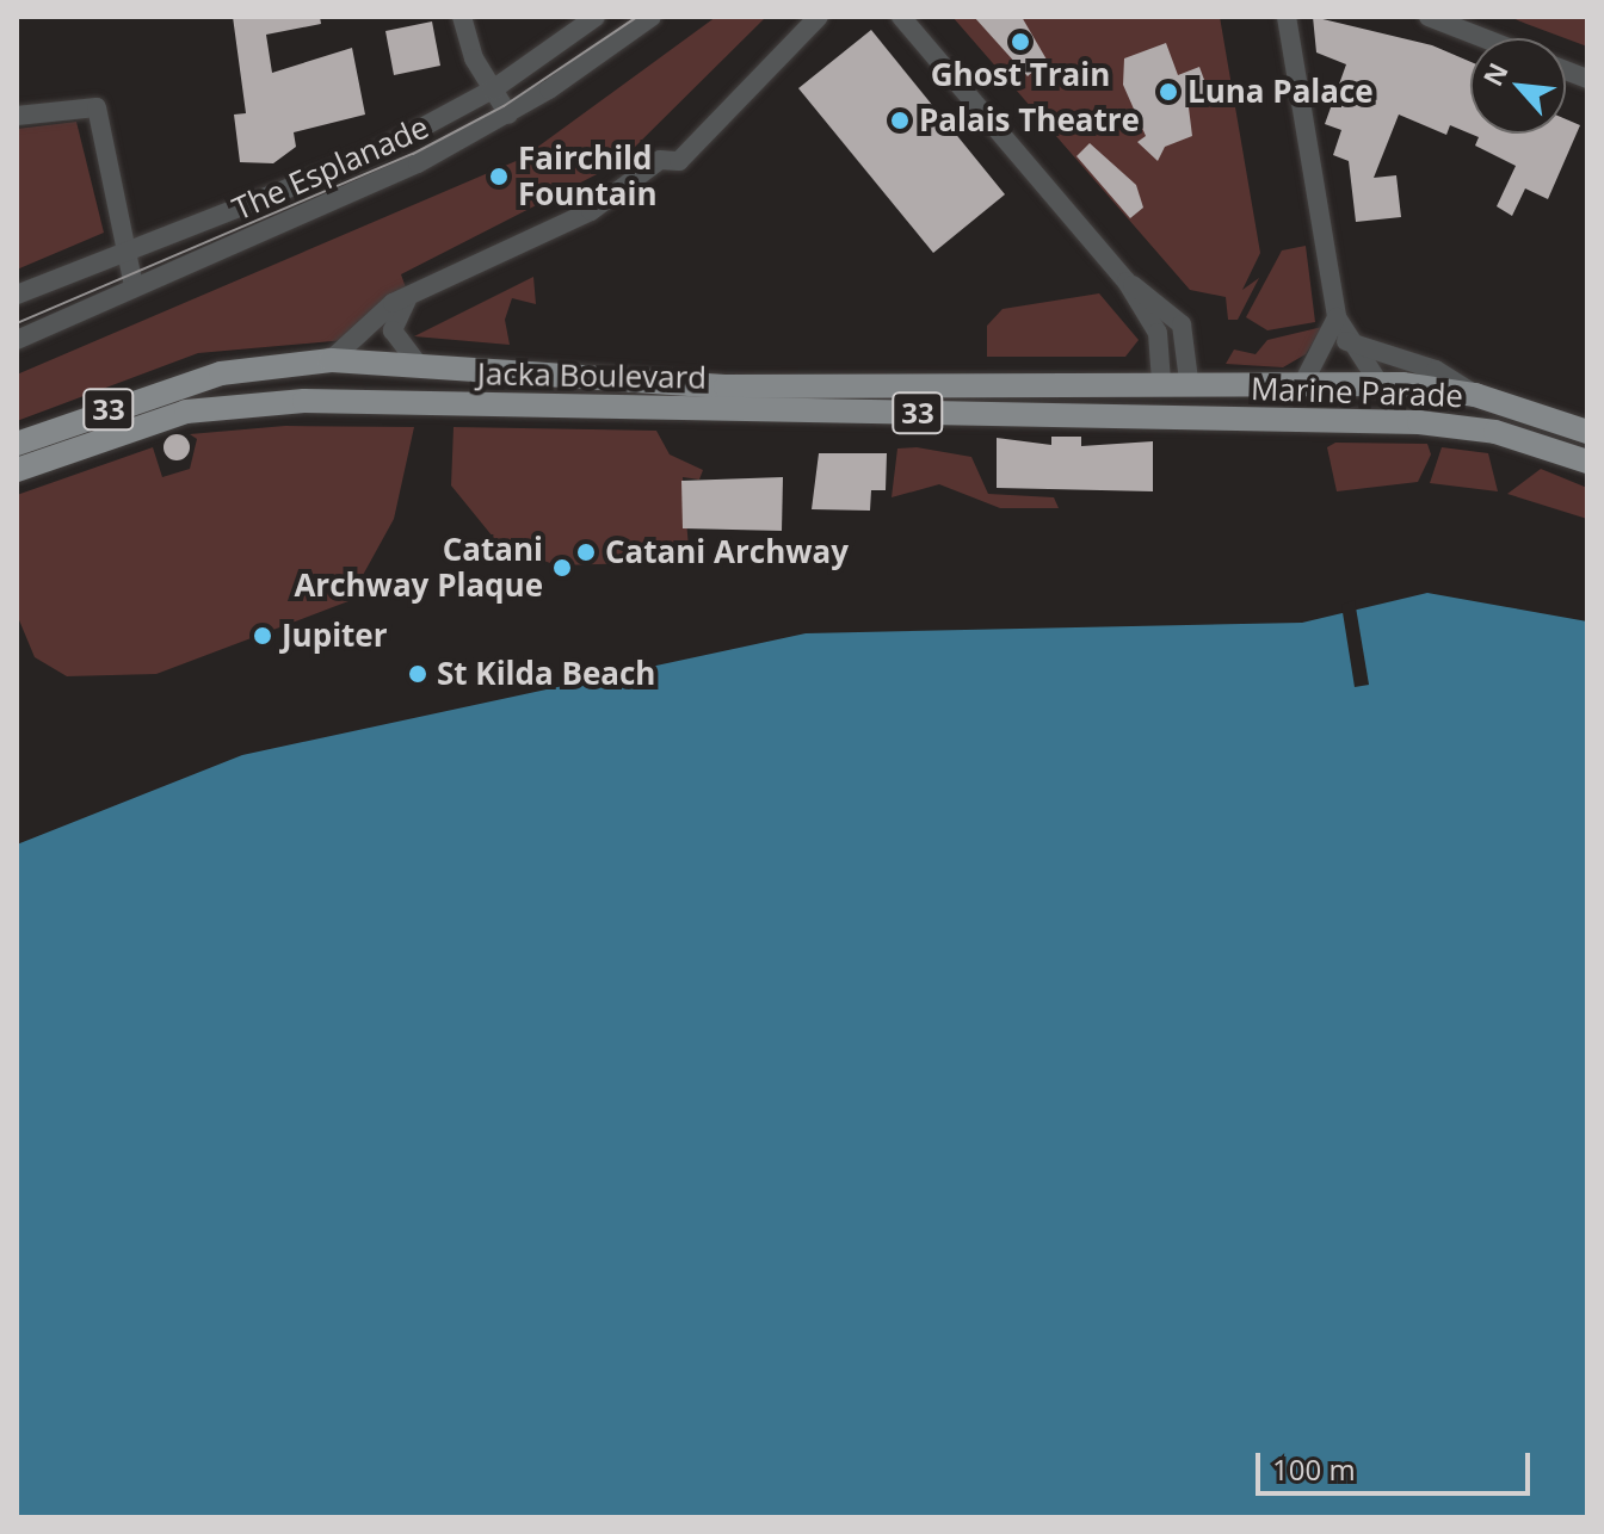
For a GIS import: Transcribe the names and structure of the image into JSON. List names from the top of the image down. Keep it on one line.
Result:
{"streets":{"main road":["Jacka Boulevard","Marine Parade","33"],"street":["The Esplanade"]},"crossings":[["Jacka Boulevard","Marine Parade"]],"places":["Ghost Train","Luna Palace","Palais Theatre","Fairchild Fountain","Catani Archway","Catani Archway Plaque","Jupiter","St Kilda Beach"],"scale_bar":"100 m","north":"top left"}
